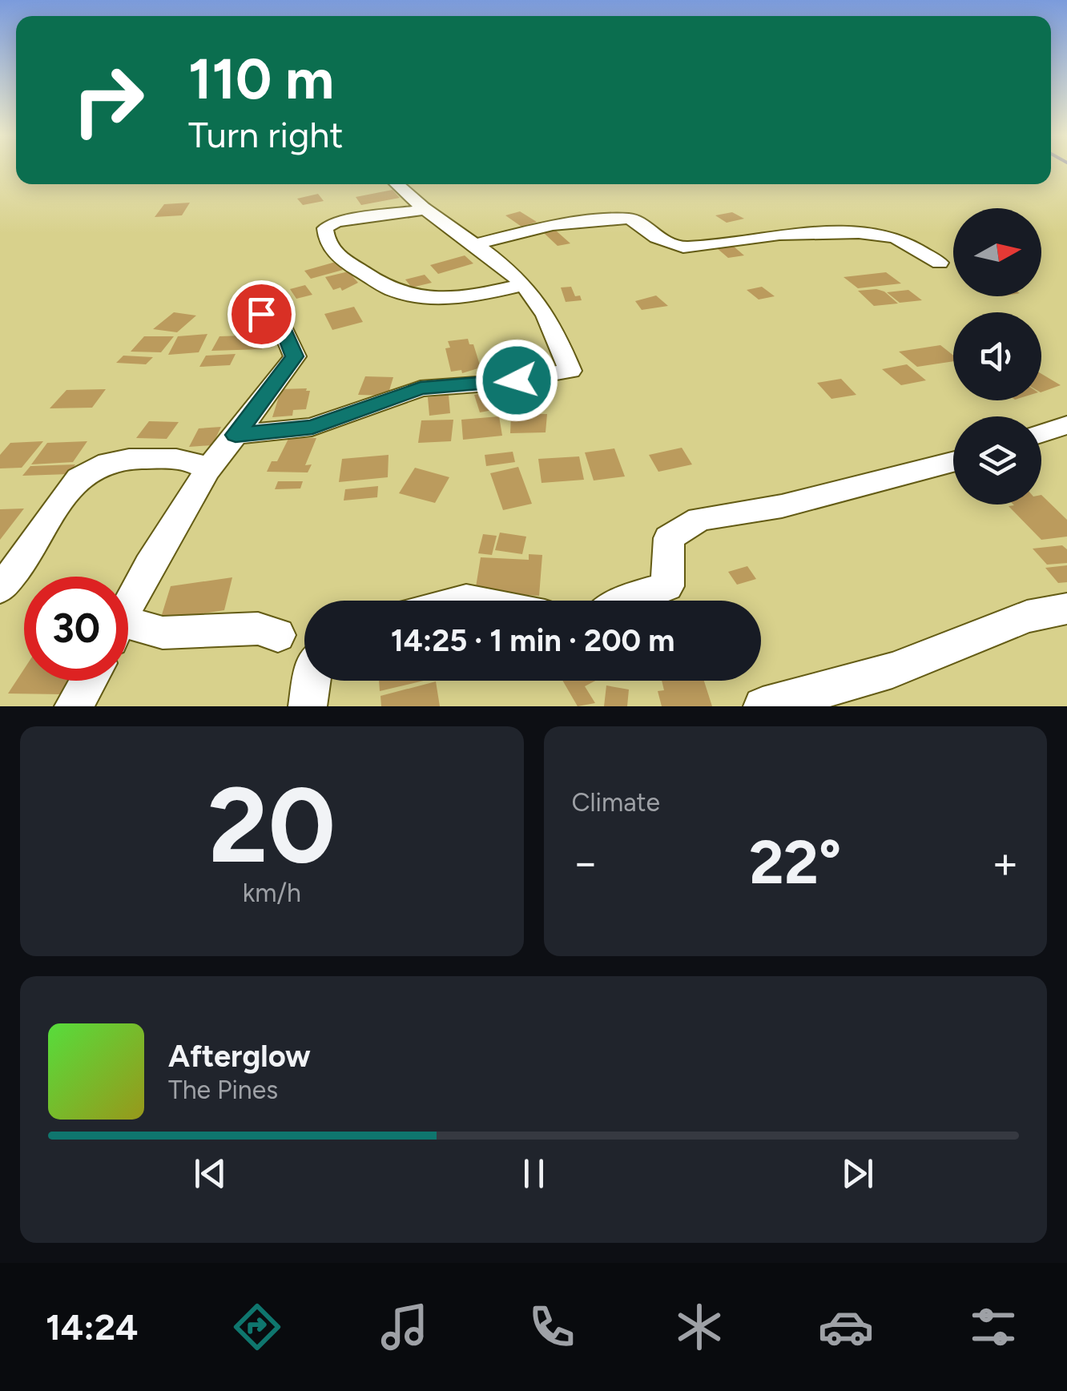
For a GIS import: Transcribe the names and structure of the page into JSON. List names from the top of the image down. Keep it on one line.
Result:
{"north":"right","page":{"turn":["110 m","Turn right"],"limit":"30","trip":"14:25 · 1 min · 200 m","tile":[["20","km/h"],"Climate"],"heat":["−","22°","+"],"song":["Afterglow","The Pines"],"tabs":"14:24"}}
